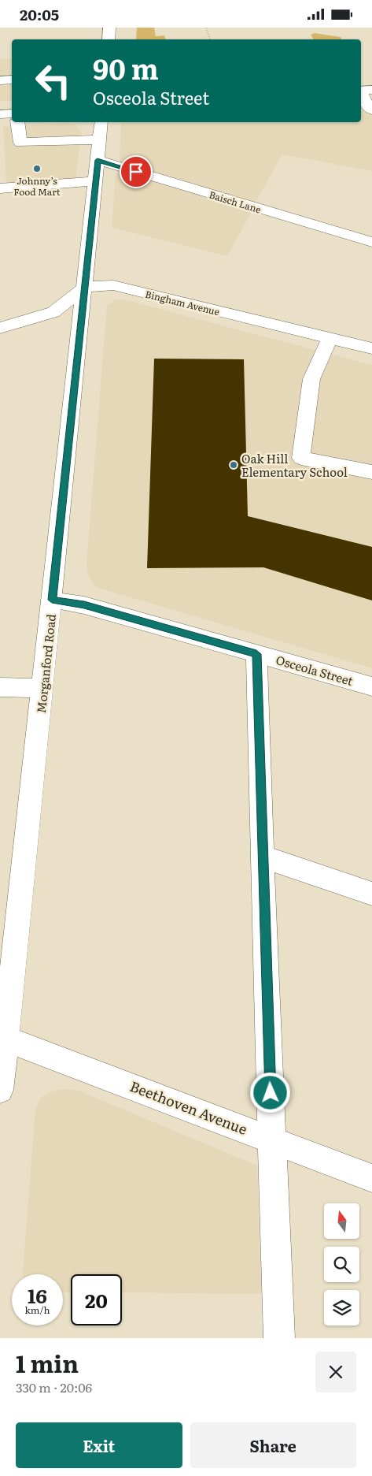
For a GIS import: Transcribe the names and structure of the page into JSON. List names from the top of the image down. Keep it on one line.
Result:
{"streets":{"street":["Baisch Lane","Bingham Avenue","Morganford Road","Osceola Street","Beethoven Avenue"]},"crossings":[["Baisch Lane","Morganford Road"],["Bingham Avenue","Morganford Road"],["Morganford Road","Osceola Street"],["Morganford Road","Beethoven Avenue"]],"places":["Johnny’s Food Mart","Oak Hill Elementary School"],"north":"top","page":{"status":"20:05","turn":["90 m","Osceola Street"],"speed":"16 km/h","limit":"20","heading":["1 min","330 m · 20:06"],"buttons":["Exit","Share"]}}
